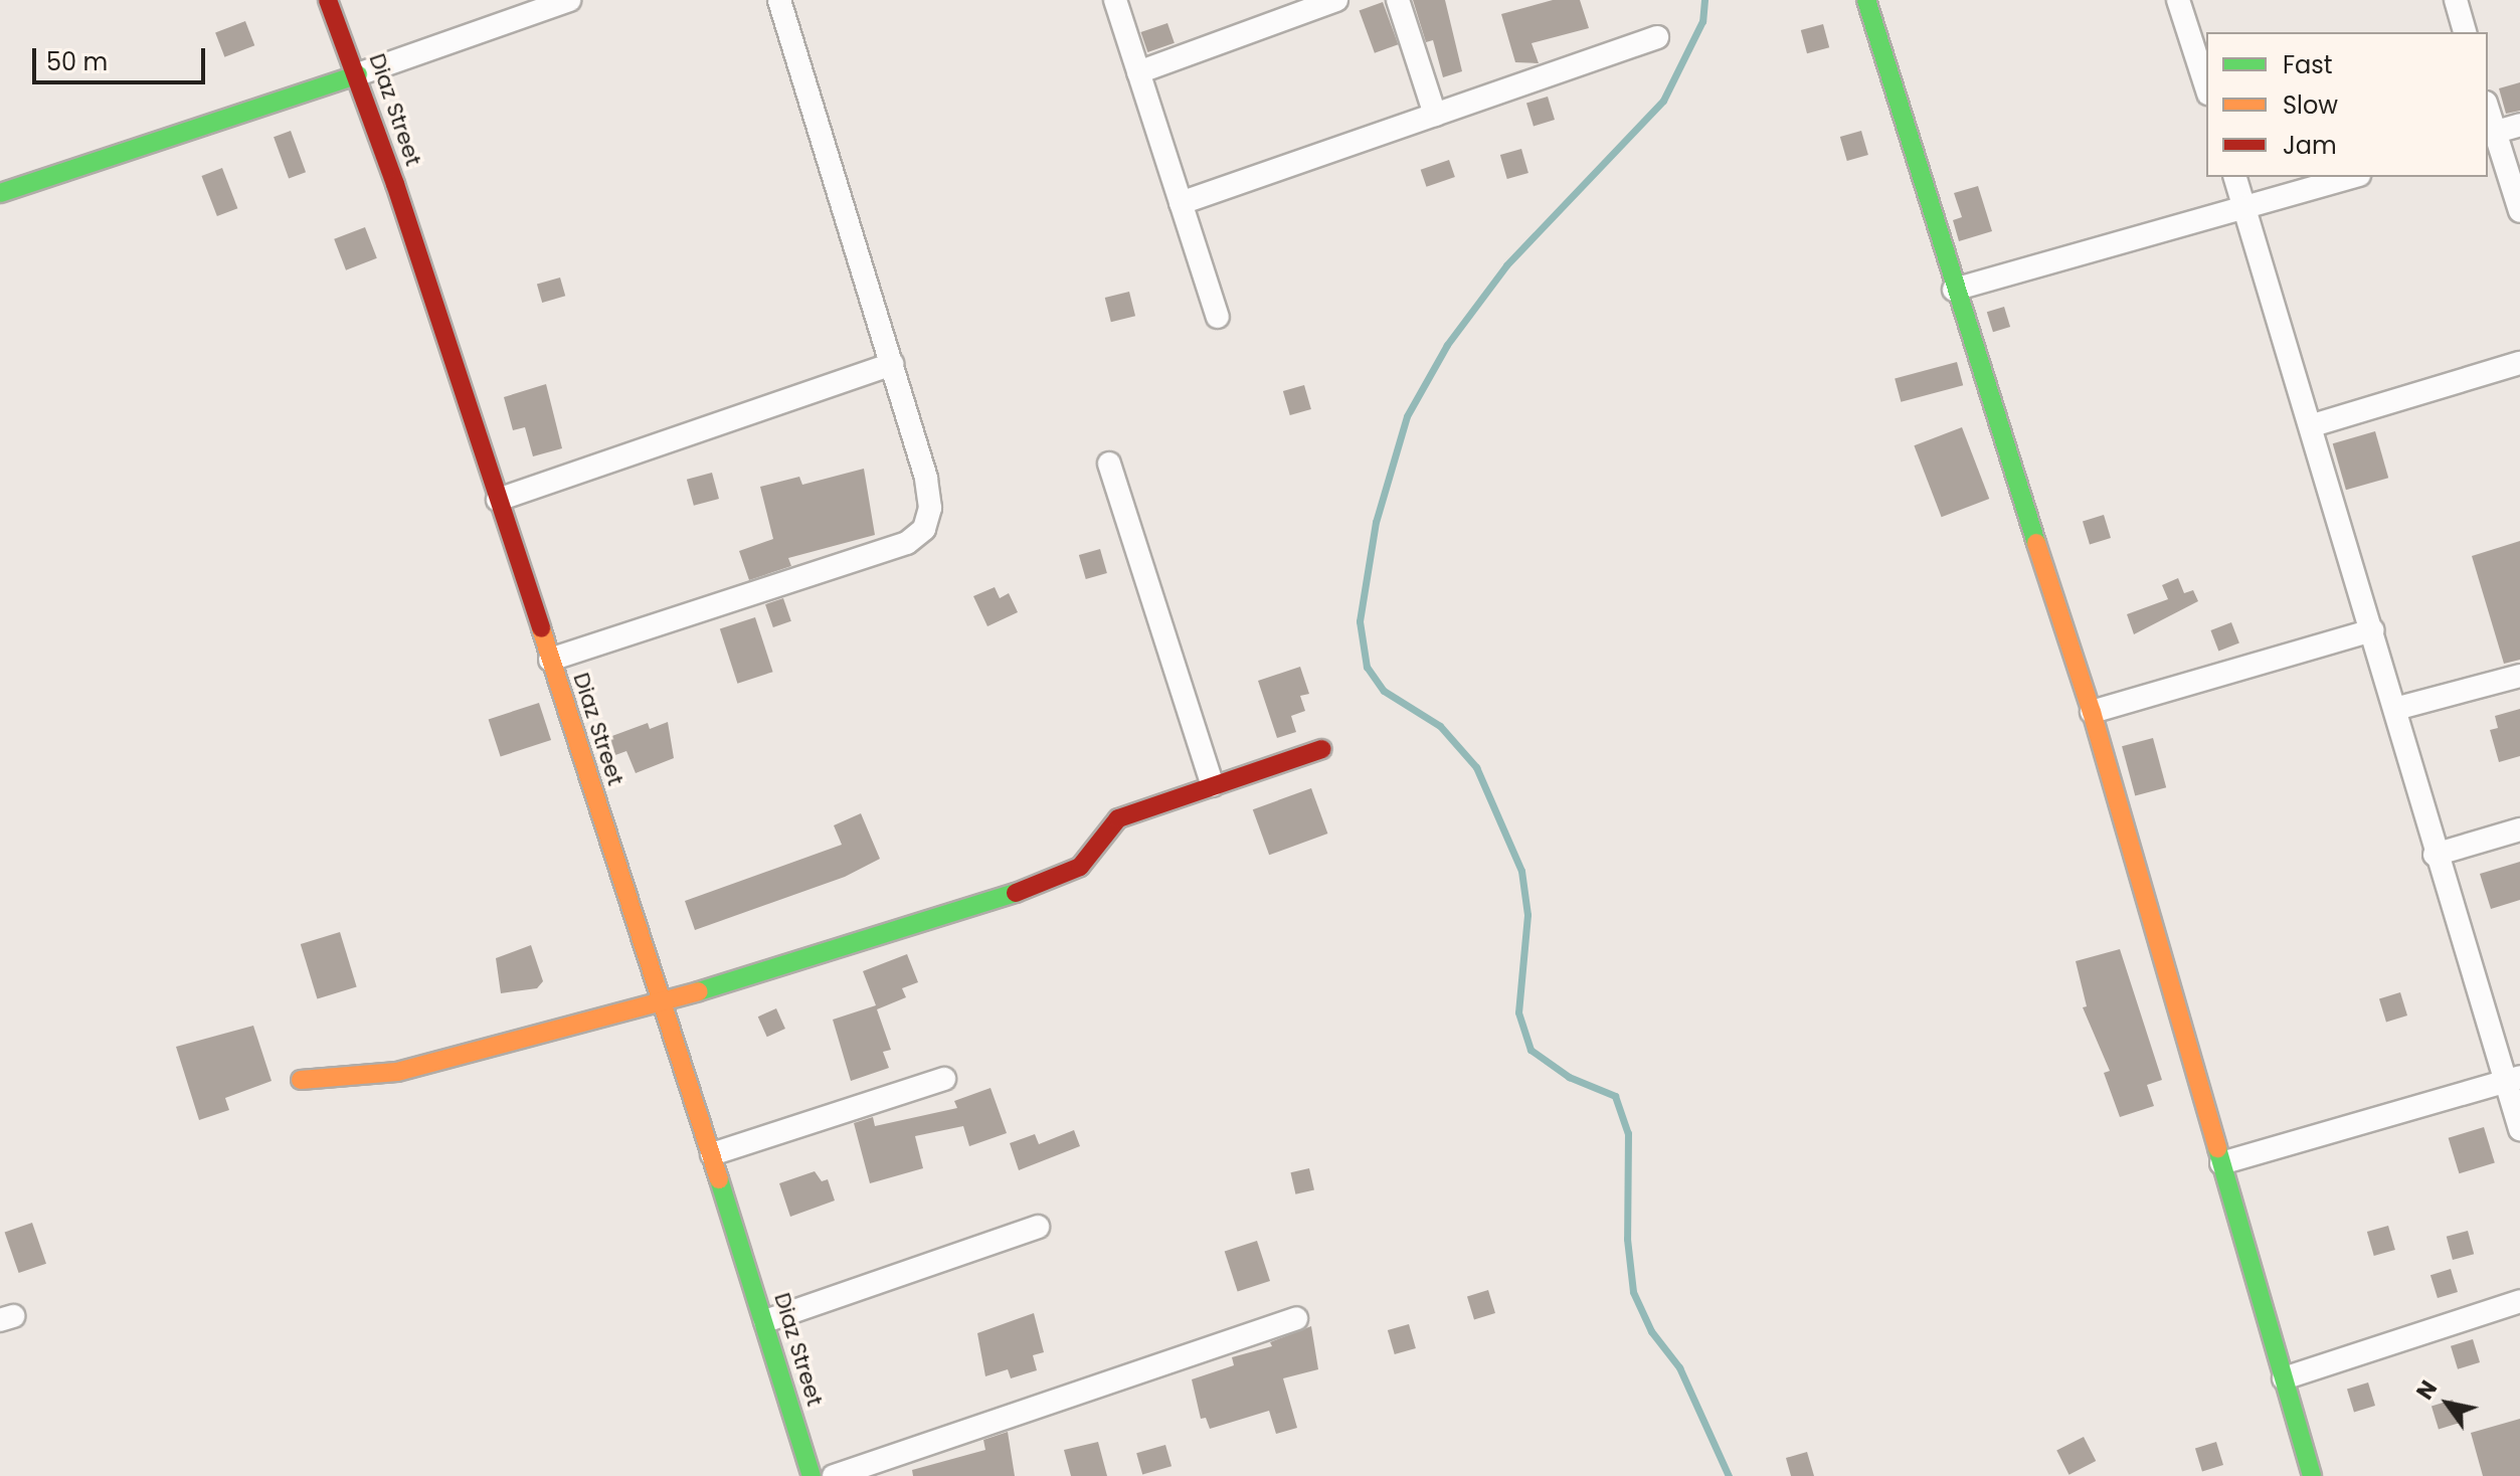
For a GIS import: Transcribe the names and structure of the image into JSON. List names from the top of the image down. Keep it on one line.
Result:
{"streets":{"street":["Diaz Street"]},"legend":["Fast","Slow","Jam"],"scale_bar":"50 m","north":"top left"}
